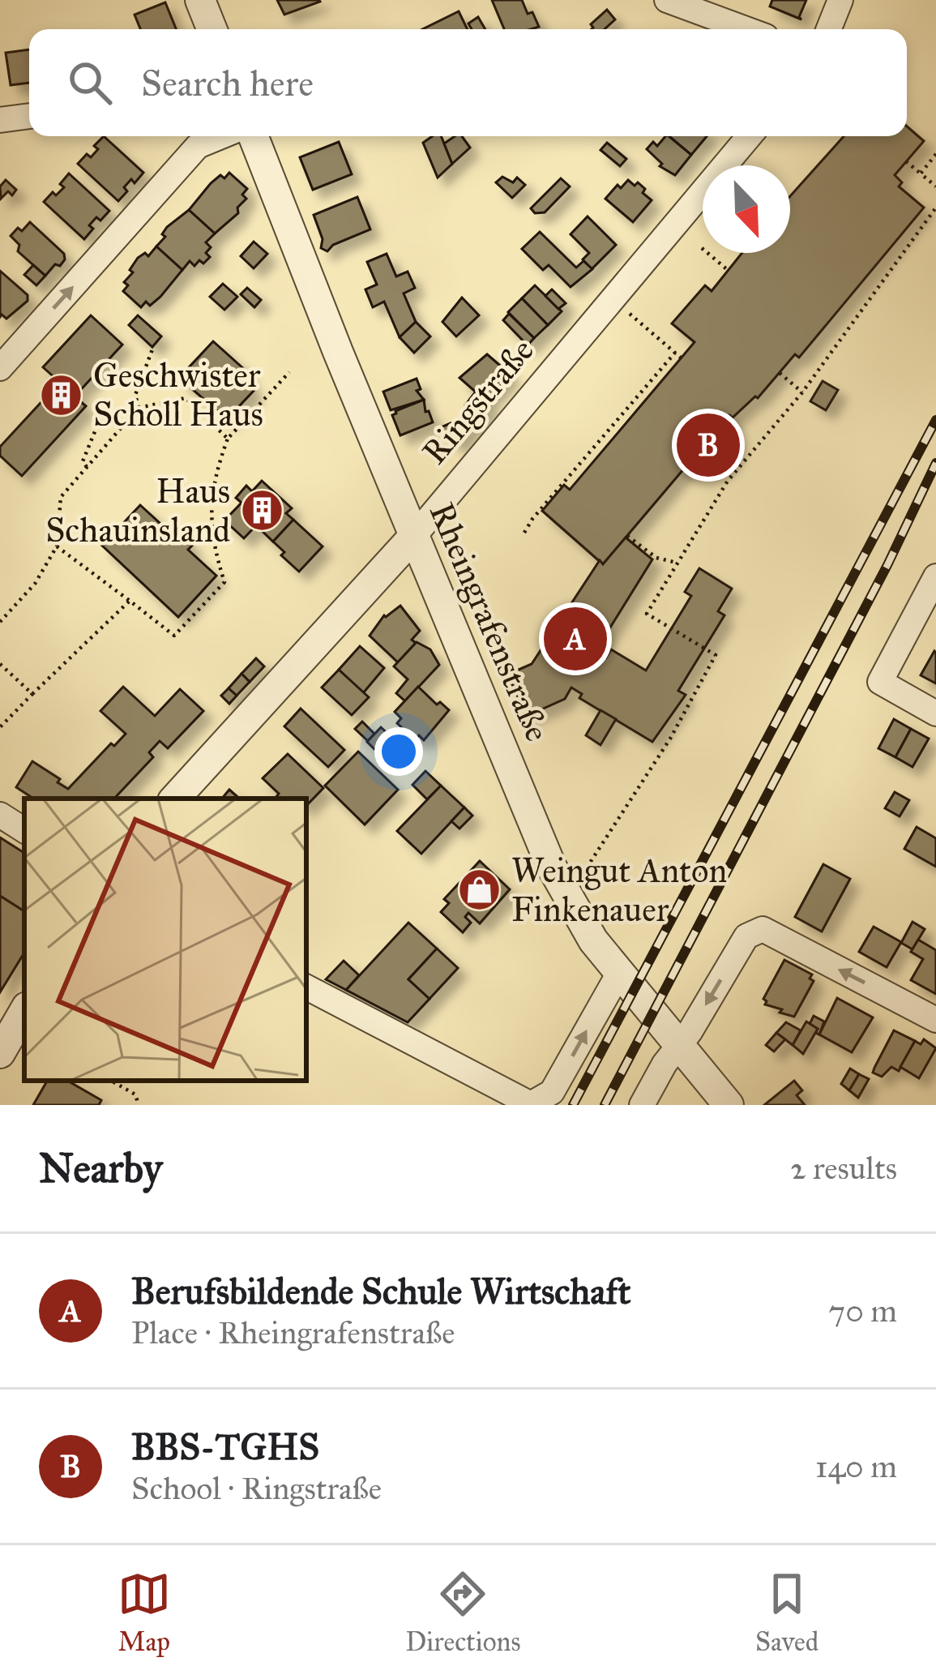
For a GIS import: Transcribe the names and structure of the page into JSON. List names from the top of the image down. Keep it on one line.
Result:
{"streets":{"street":["Ringstraße","Rheingrafenstraße"]},"crossings":[["Ringstraße","Rheingrafenstraße"]],"places":{"building":["Geschwister Scholl Haus","Haus Schauinsland"],"shop":["Weingut Anton Finkenauer"]},"north":"bottom right","page":{"search":"Search here","pins":["B","A"],"heading":["Nearby","2 results"],"list":[{"mark":"A","name":"Berufsbildende Schule Wirtschaft","note":"Place · Rheingrafenstraße","value":"70 m"},{"mark":"B","name":"BBS-TGHS","note":"School · Ringstraße","value":"140 m"}],"nav":["Map","Directions","Saved"]}}
